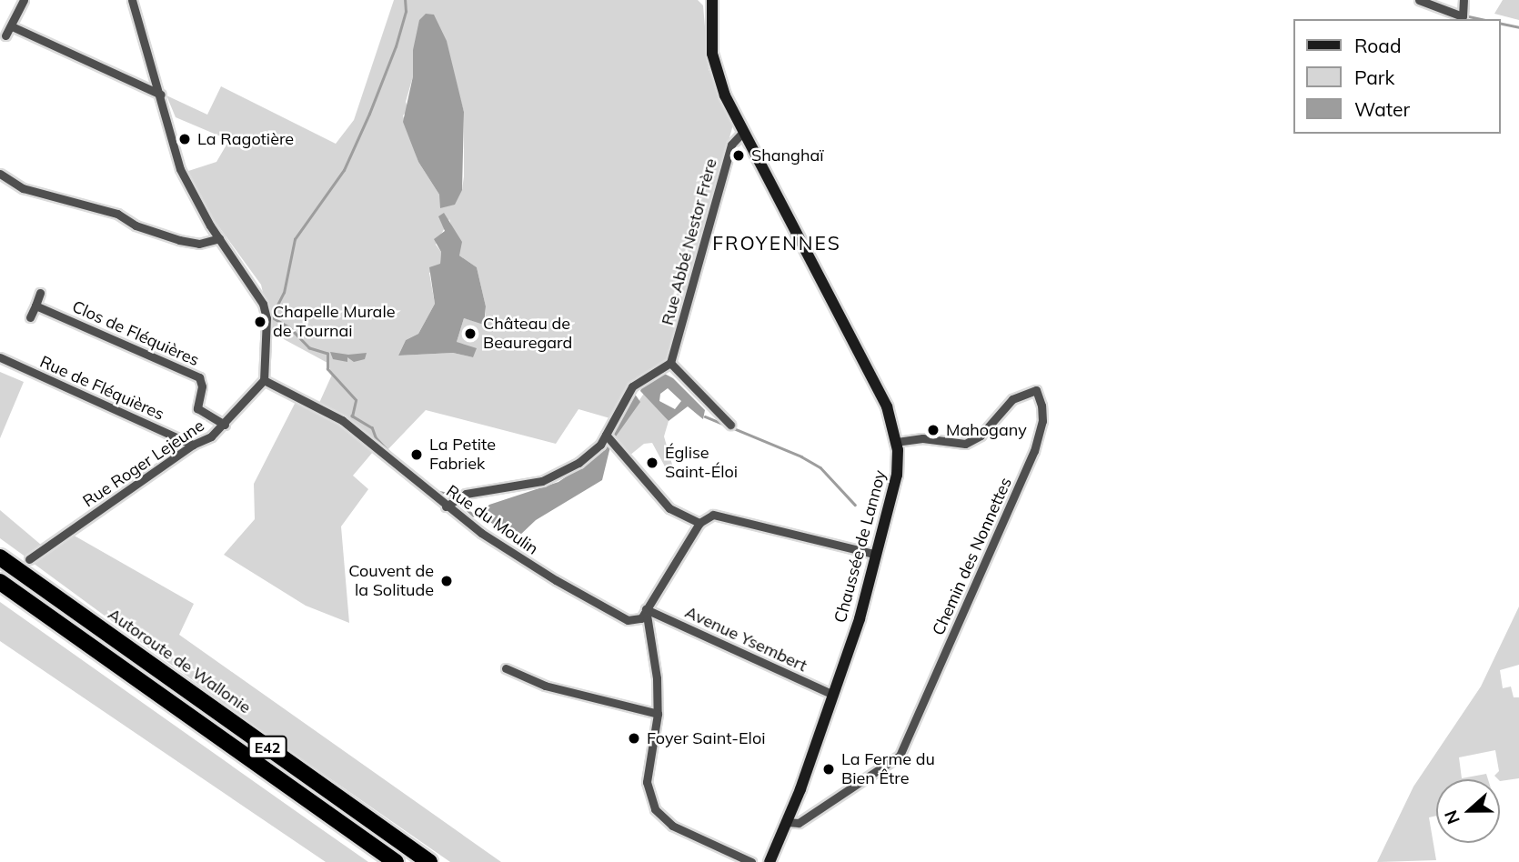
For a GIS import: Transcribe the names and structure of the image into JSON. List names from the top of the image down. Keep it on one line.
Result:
{"streets":{"highway":["Autoroute de Wallonie","E42"],"main road":["Chaussée de Lannoy"],"street":["Rue Abbé Nestor Frère","Clos de Fléquières","Rue de Fléquières","Rue Roger Lejeune","Rue du Moulin","Chemin des Nonnettes","Avenue Ysembert"]},"crossings":[["Rue Abbé Nestor Frère","Chaussée de Lannoy"],["Clos de Fléquières","Rue Roger Lejeune"],["Rue de Fléquières","Rue Roger Lejeune"],["Rue Roger Lejeune","Rue du Moulin"],["Rue du Moulin","Avenue Ysembert"],["Chaussée de Lannoy","Chemin des Nonnettes"],["Chaussée de Lannoy","Avenue Ysembert"]],"districts":["FROYENNES"],"places":["La Ragotière","Shanghaï","Chapelle Murale de Tournai","Château de Beauregard","Mahogany","La Petite Fabriek","Église Saint-Éloi","Couvent de la Solitude","Foyer Saint-Eloi","La Ferme du Bien Être"],"legend":["Road","Park","Water"],"north":"left"}
